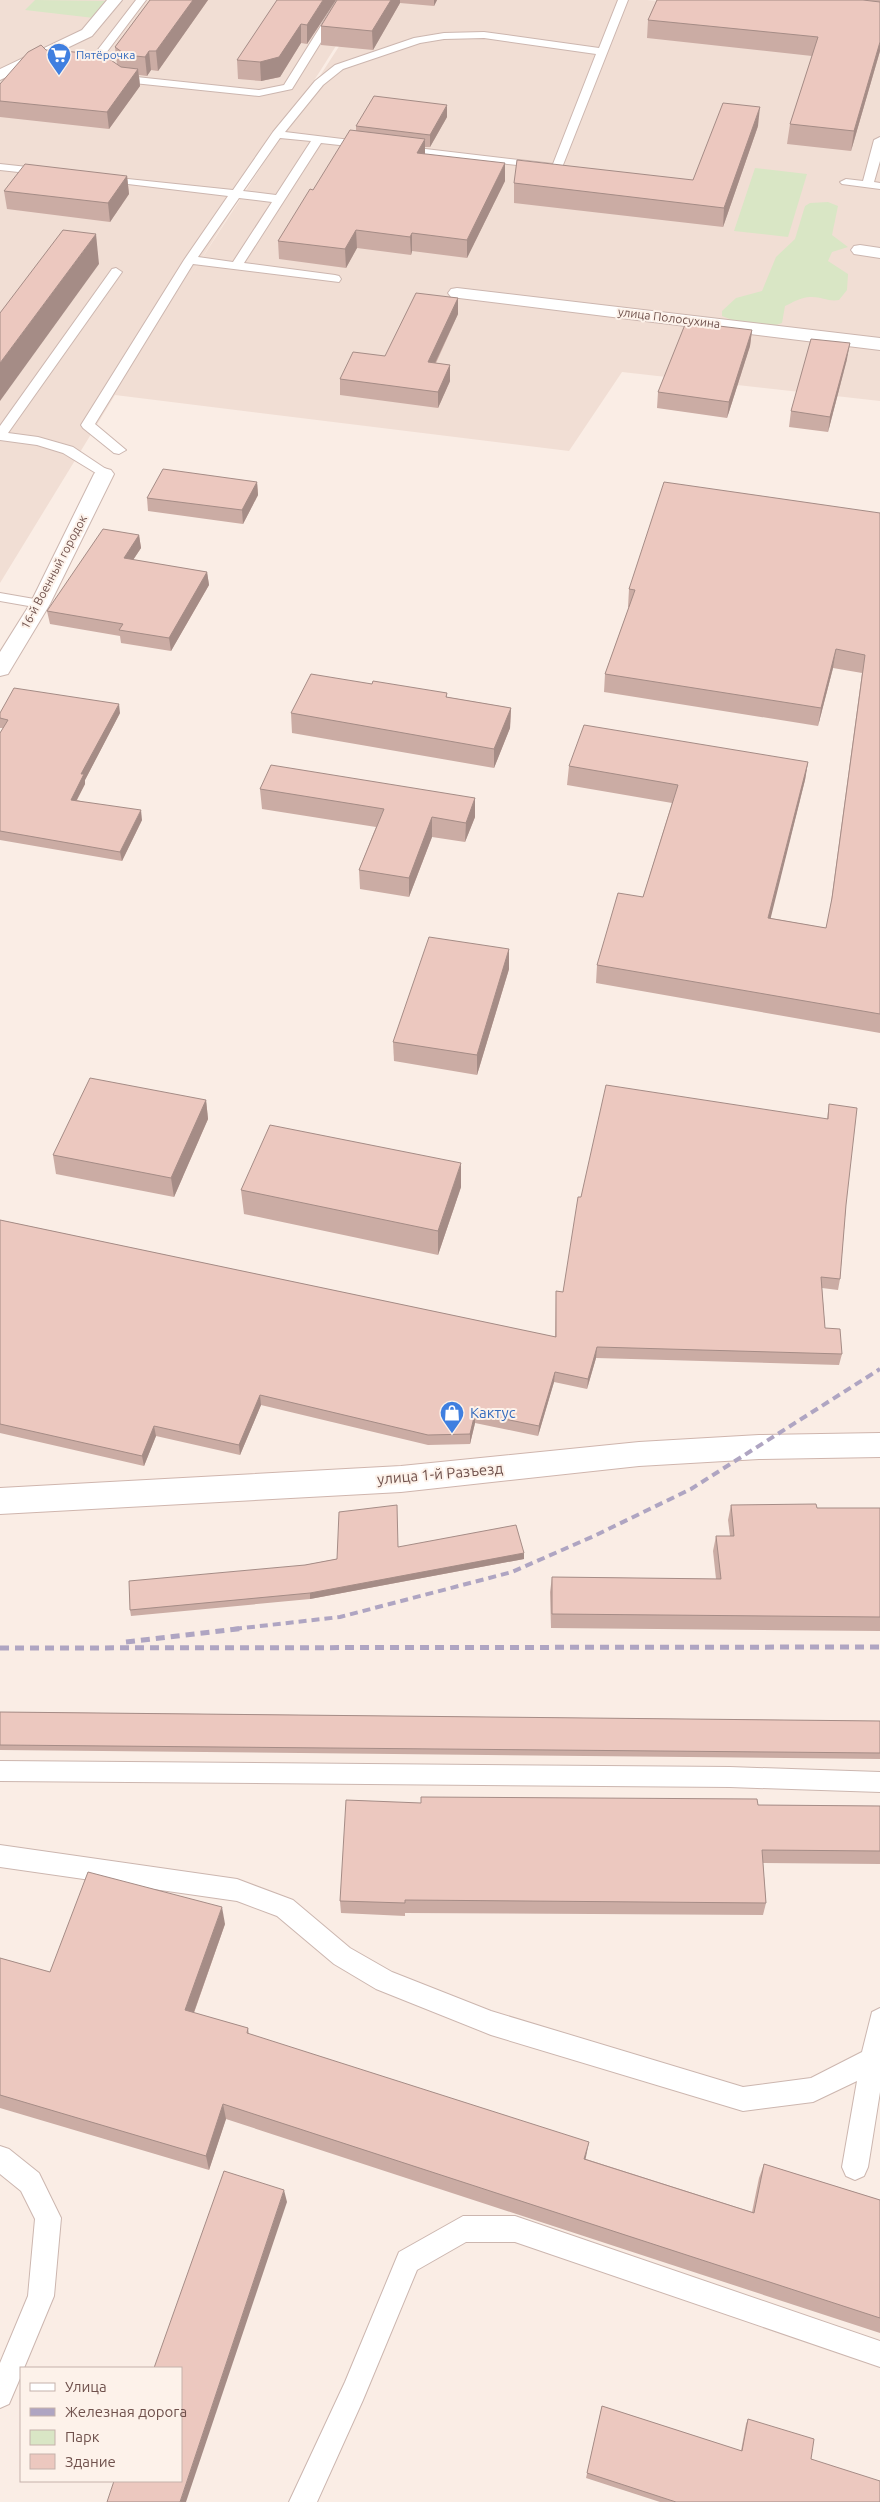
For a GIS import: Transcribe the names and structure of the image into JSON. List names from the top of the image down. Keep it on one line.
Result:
{"streets":{"street":["улица Полосухина","16-й Военный городок","улица 1-й Разъезд"]},"places":{"supermarket":["Пятёрочка"],"shop":["Кактус"]},"legend":["Улица","Железная дорога","Парк","Здание"]}
